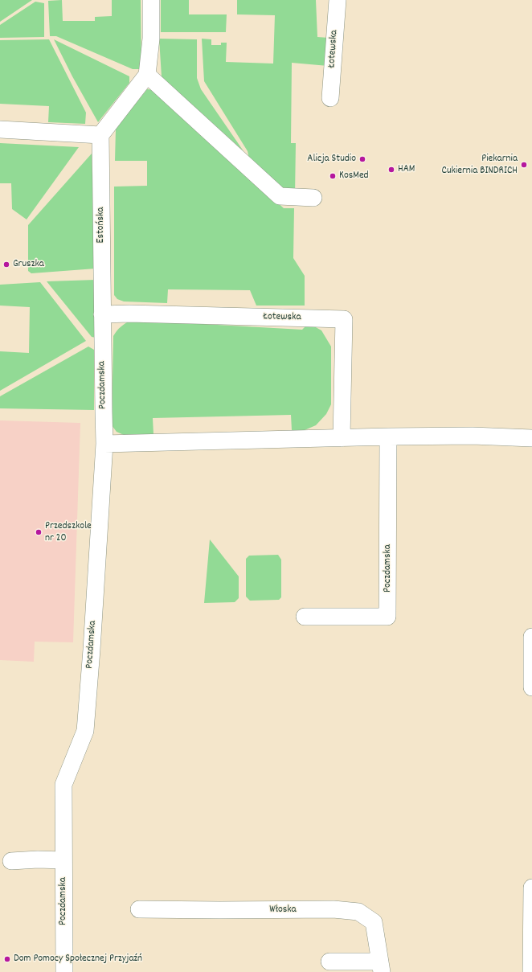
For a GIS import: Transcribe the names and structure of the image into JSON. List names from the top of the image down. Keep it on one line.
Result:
{"streets":{"street":["Łotewska","Estońska","Poczdamska","Włoska"]},"crossings":[["Łotewska","Estońska"],["Łotewska","Poczdamska"],["Estońska","Poczdamska"]],"places":["Alicja Studio","Piekarnia Cukiernia BINDRICH","HAM","KosMed","Gruszka","Przedszkole nr 20","Dom Pomocy Społecznej Przyjaźń"]}
